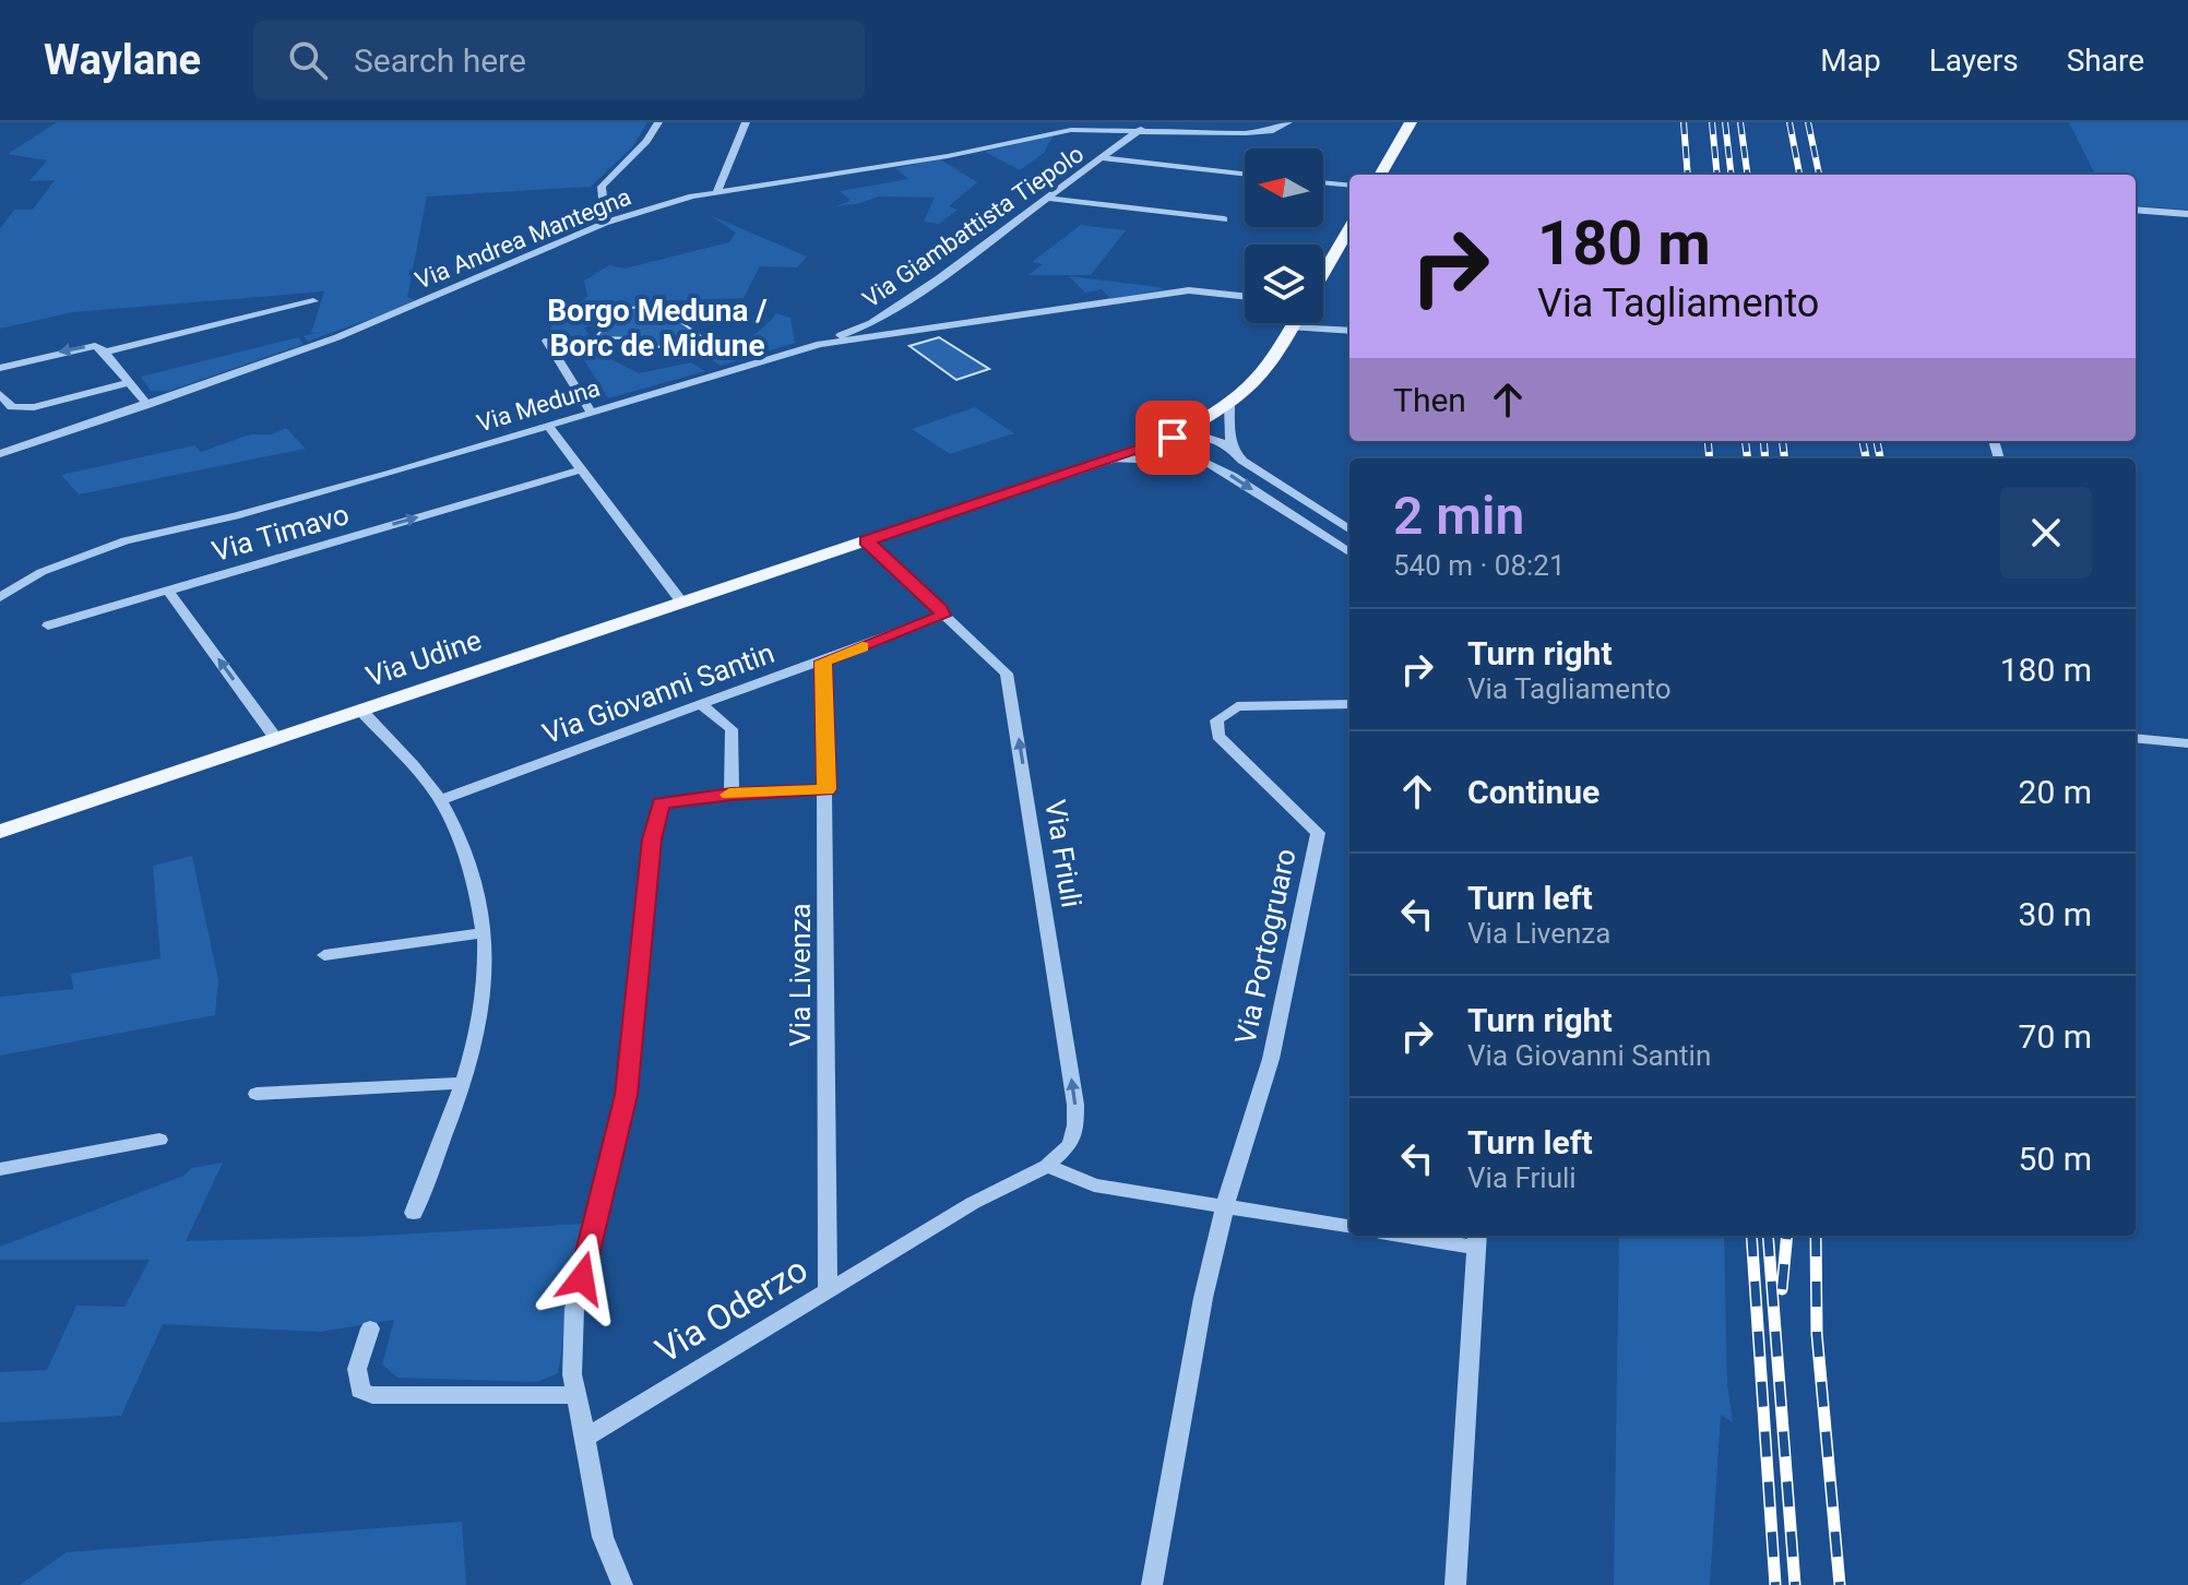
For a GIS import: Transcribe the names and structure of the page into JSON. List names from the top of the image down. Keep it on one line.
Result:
{"streets":{"main road":["Via Udine"],"street":["Via Giambattista Tiepolo","Via Andrea Mantegna","Via Meduna","Via Timavo","Via Giovanni Santin","Via Friuli","Via Portogruaro","Via Livenza","Via Oderzo"]},"crossings":[["Via Giambattista Tiepolo","Via Andrea Mantegna"],["Via Giambattista Tiepolo","Via Meduna"],["Via Udine","Via Friuli"],["Via Giovanni Santin","Via Friuli"],["Via Giovanni Santin","Via Livenza"],["Via Friuli","Via Oderzo"],["Via Livenza","Via Oderzo"]],"one_way":["Via Timavo","Via Friuli"],"districts":["Borgo Meduna / Borc de Midune"],"north":"left","page":{"header":"Waylane","search":"Search here","nav":["Map","Layers","Share"],"turn":["180 m","Via Tagliamento"],"then":"Then","heading":["2 min","540 m · 08:21"],"list":[{"name":"Turn right","note":"Via Tagliamento","value":"180 m"},{"name":"Continue","value":"20 m"},{"name":"Turn left","note":"Via Livenza","value":"30 m"},{"name":"Turn right","note":"Via Giovanni Santin","value":"70 m"},{"name":"Turn left","note":"Via Friuli","value":"50 m"}]}}
